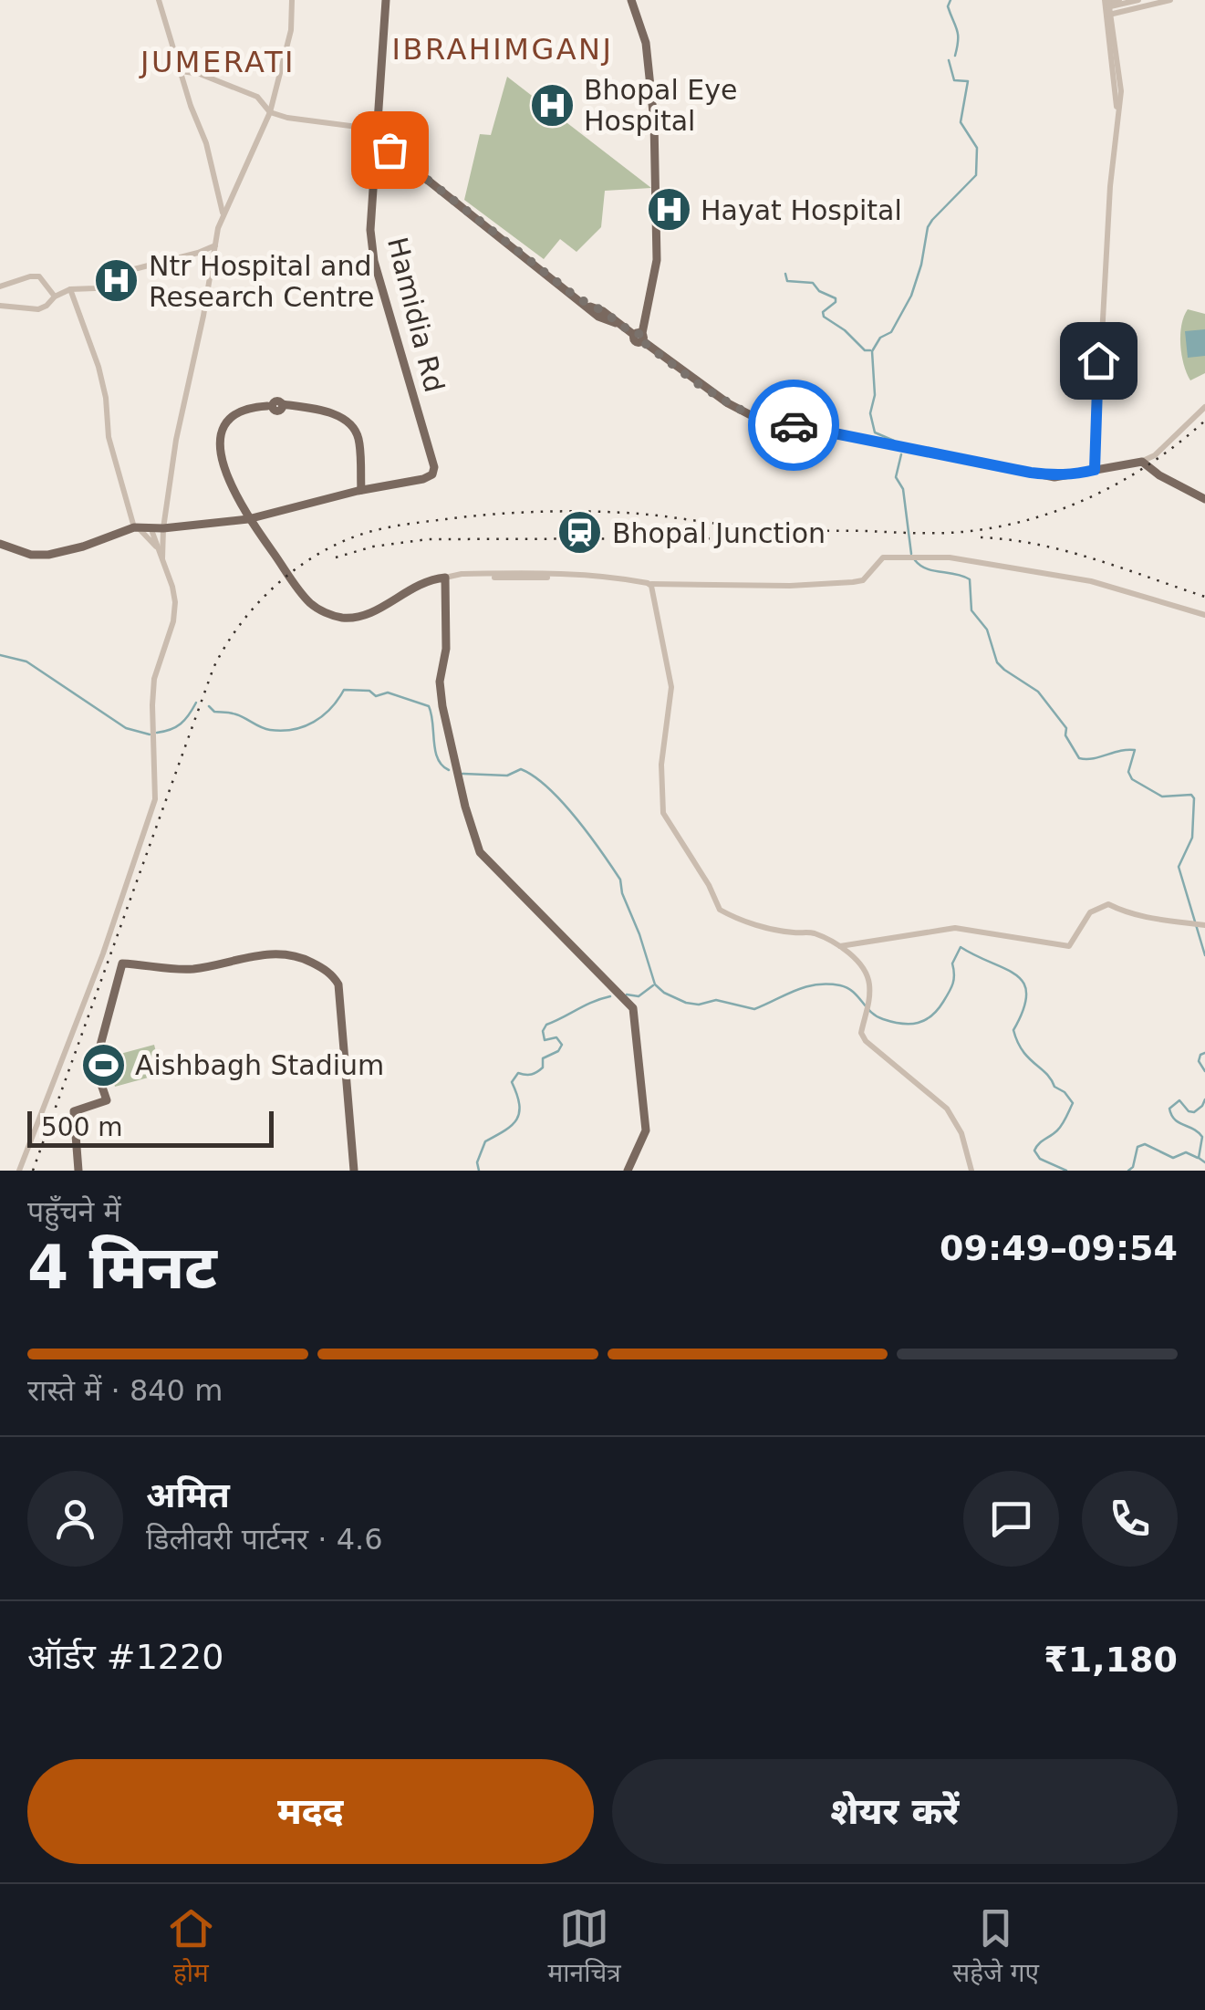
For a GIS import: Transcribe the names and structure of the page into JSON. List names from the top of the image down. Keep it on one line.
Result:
{"streets":{"main road":["Hamidia Rd"]},"districts":["IBRAHIMGANJ","JUMERATI"],"places":{"hospital":["Bhopal Eye Hospital","Hayat Hospital","Ntr Hospital and Research Centre"],"station":["Bhopal Junction"],"sports":["Aishbagh Stadium"]},"scale_bar":"500 m","page":{"scale":"500 m","heading":["4 मिनट","पहुँचने में","09:49–09:54"],"panel":["अमित","डिलीवरी पार्टनर · 4.6","ऑर्डर #1220","₹1,180"],"bar":"रास्ते में · 840 m","buttons":["मदद","शेयर करें"],"tabs":["होम","मानचित्र","सहेजे गए"]}}
